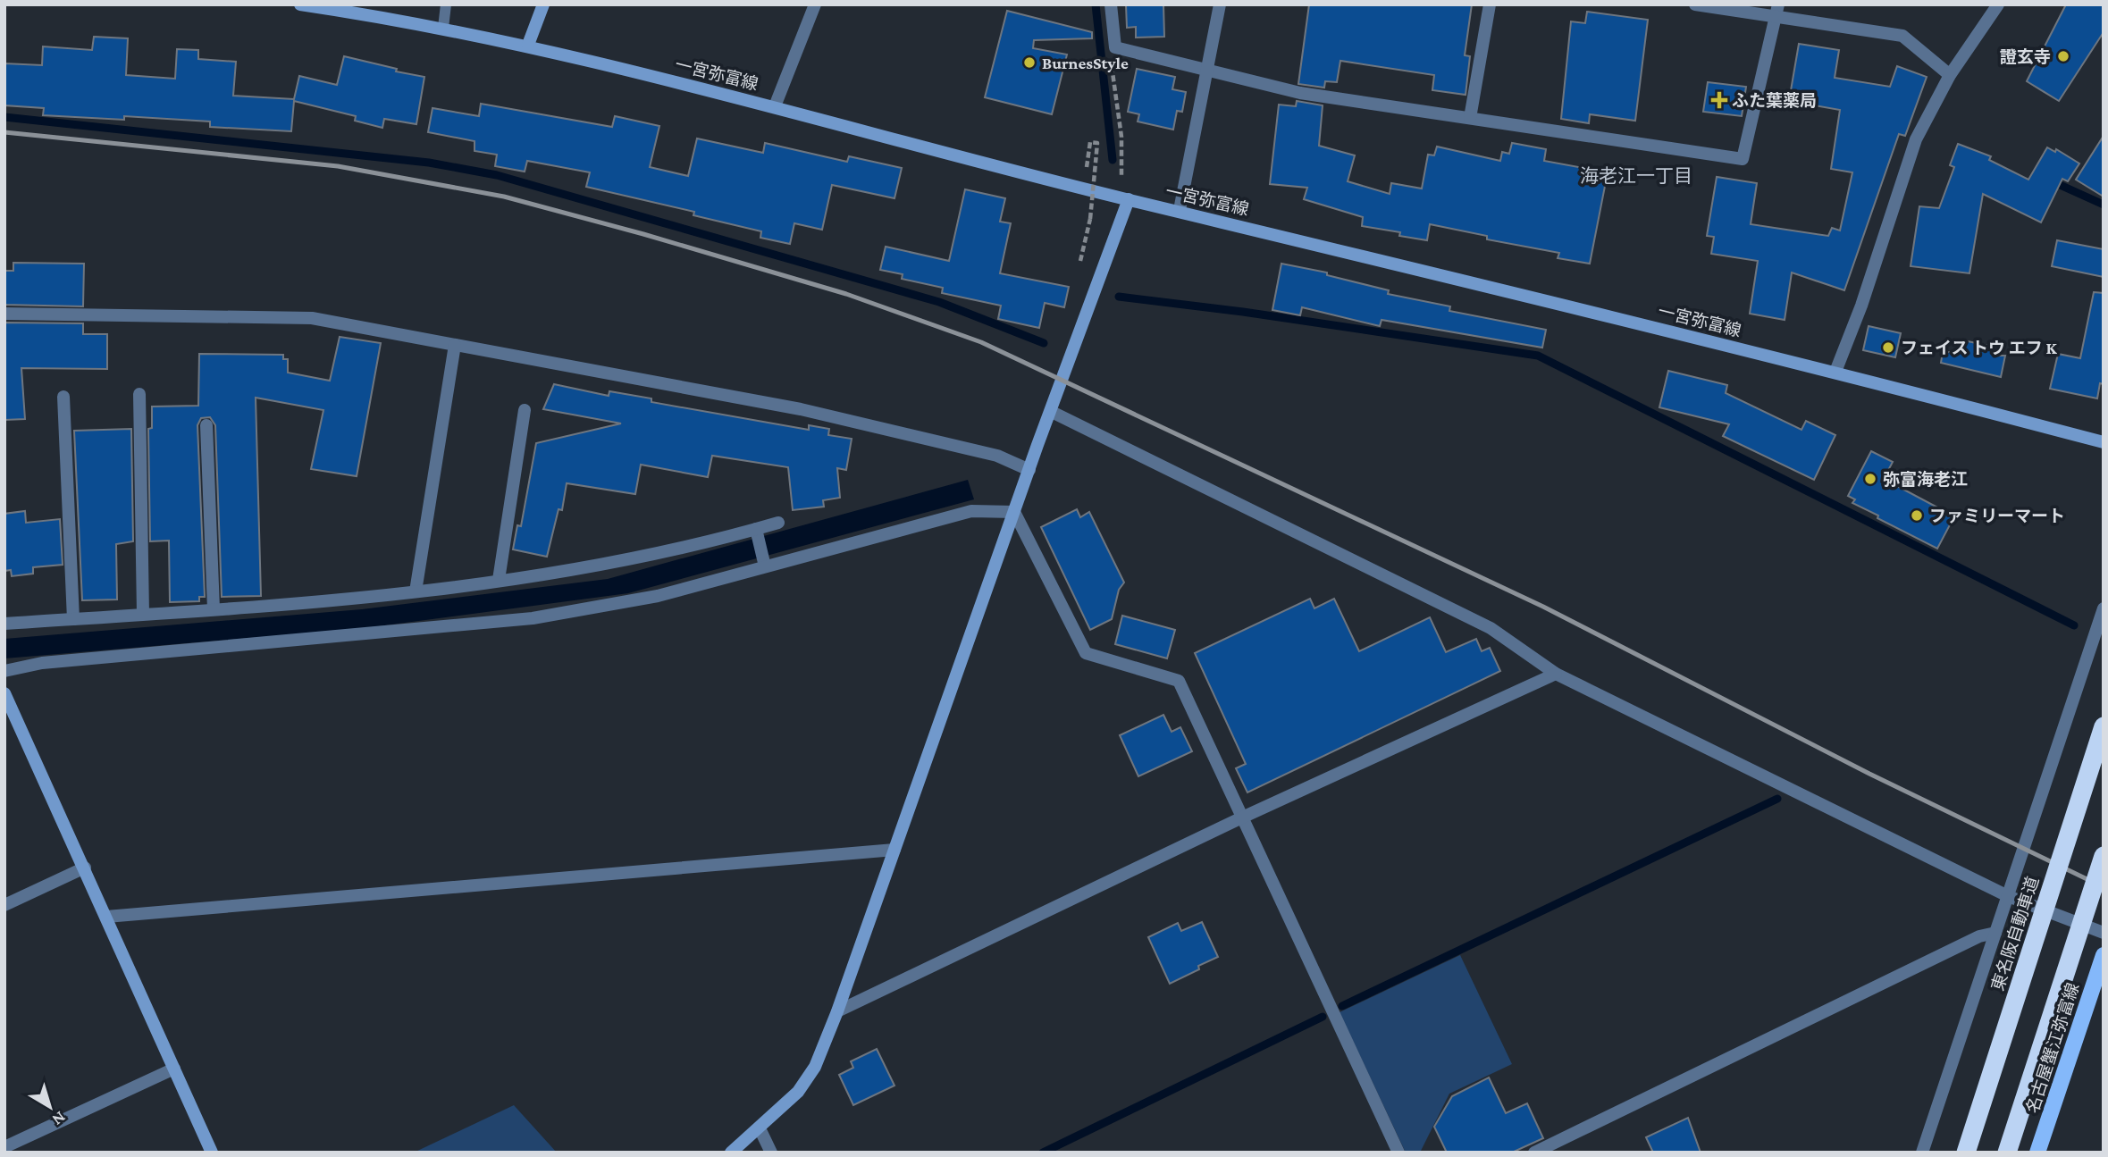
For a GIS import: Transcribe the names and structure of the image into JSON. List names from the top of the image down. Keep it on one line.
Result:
{"streets":{"highway":["東名阪自動車道"],"main road":["一宮弥富線","名古屋蟹江弥富線"]},"districts":["海老江一丁目"],"places":{"other":["證玄寺","BurnesStyle","フェイス トウ エフ K","弥富海老江","ファミリーマート"],"health":["ふた葉薬局"]},"north":"bottom right"}
